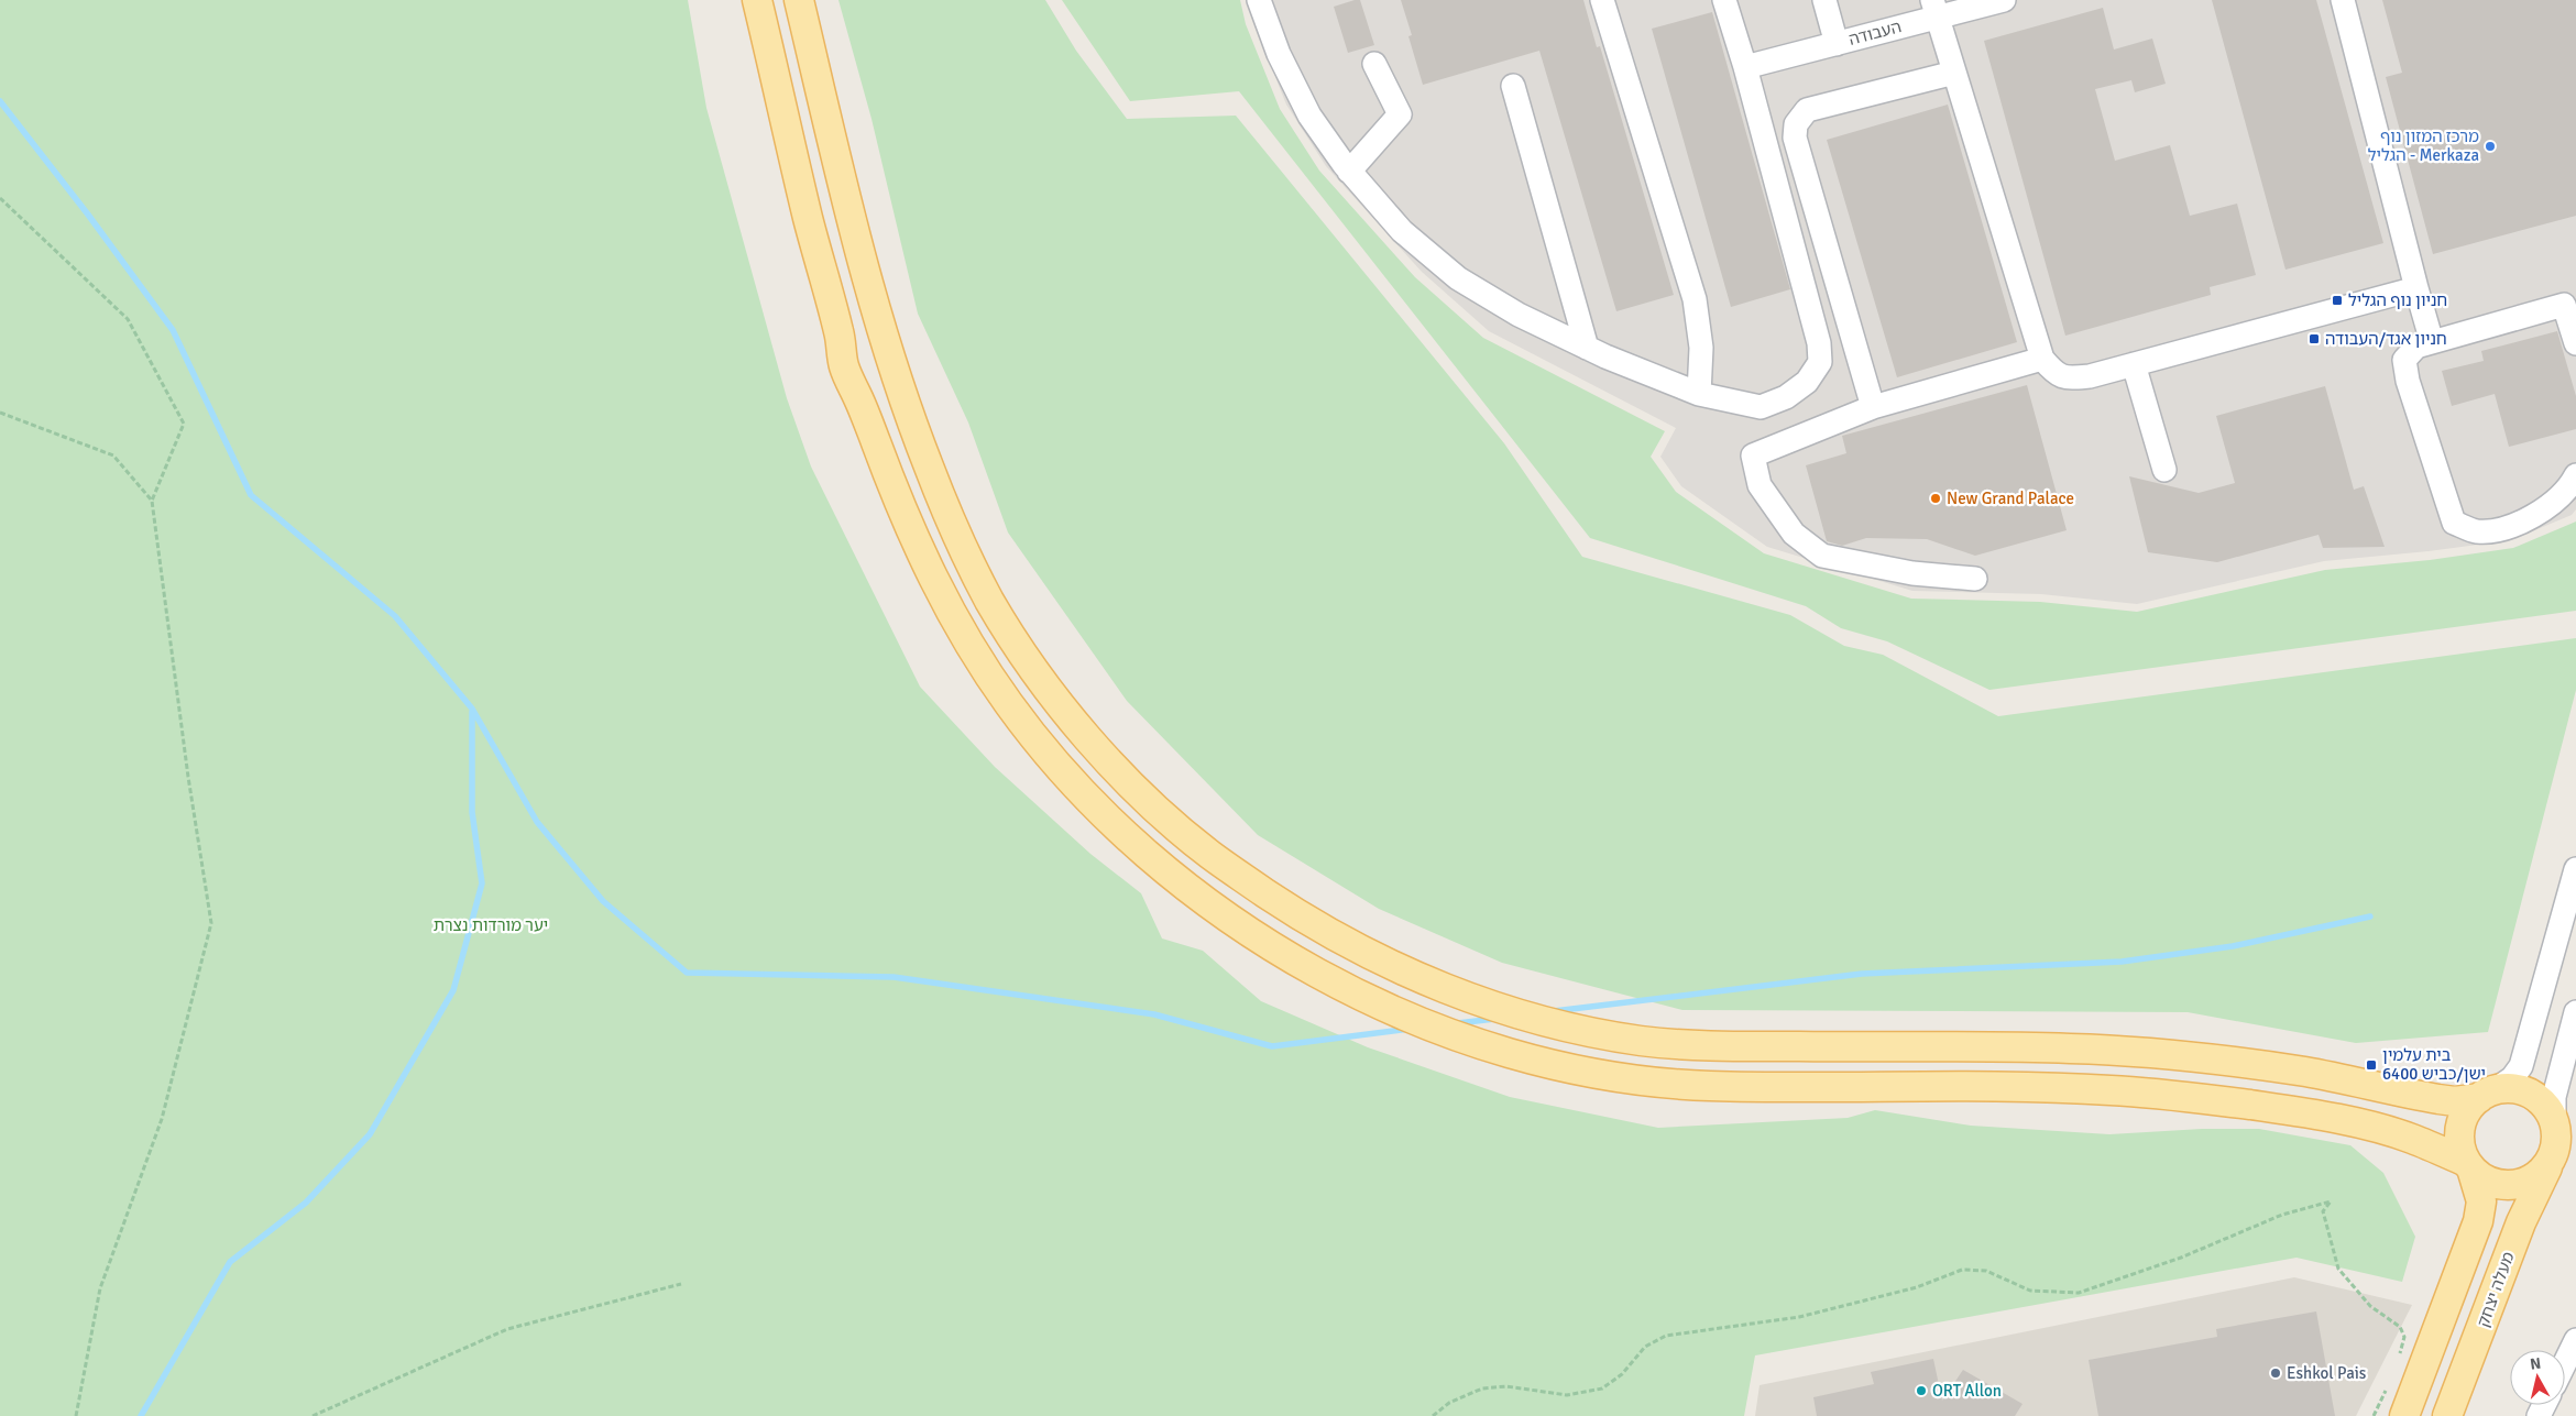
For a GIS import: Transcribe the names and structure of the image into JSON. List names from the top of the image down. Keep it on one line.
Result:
{"streets":{"main road":["מעלה יצחק"],"street":["העבודה"]},"parks":["יער מורדות נצרת"],"places":{"other":["מרכז המזון נוף הגליל - Merkaza","New Grand Palace","Eshkol Pais","ORT Allon"],"transit":["חניון נוף הגליל","חניון אגד/העבודה","בית עלמין ישן/כביש 6400"]},"north":"top"}
